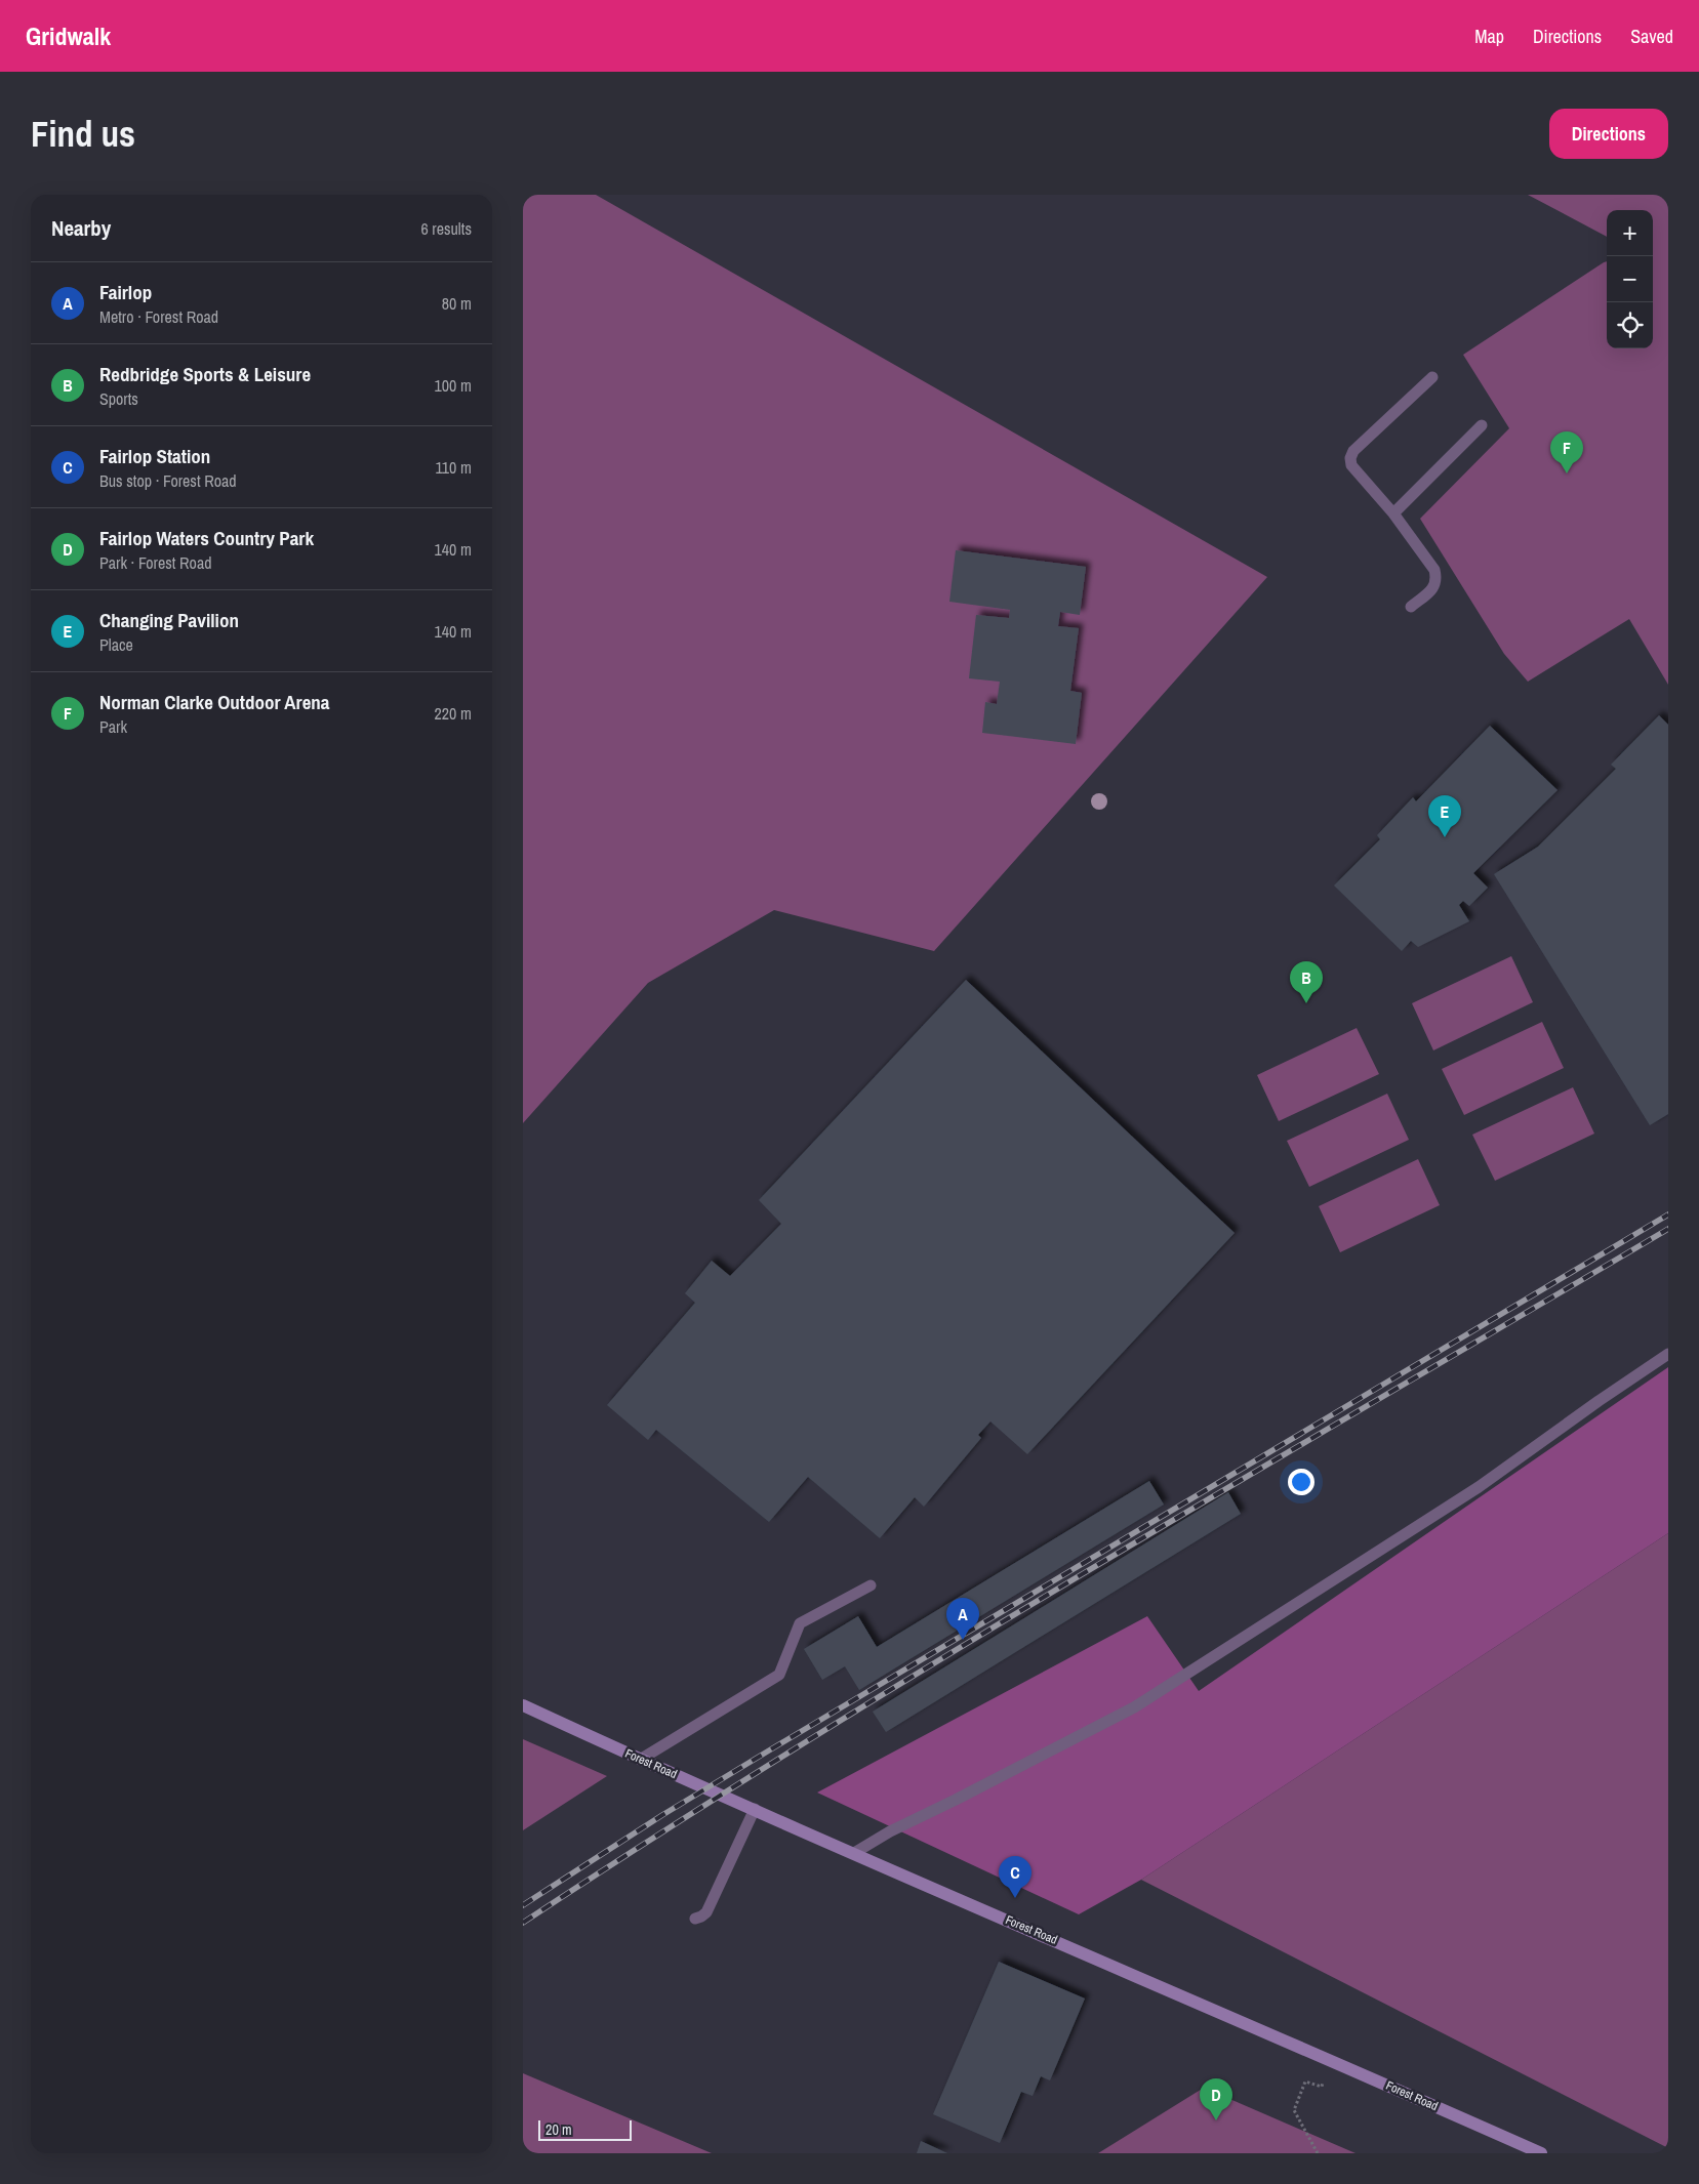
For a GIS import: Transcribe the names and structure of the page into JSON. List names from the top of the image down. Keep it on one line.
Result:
{"streets":{"street":["Forest Road"]},"scale_bar":"20 m","page":{"header":"Gridwalk","nav":["Map","Directions","Saved"],"buttons":"Directions","title":"Find us","heading":["Nearby","6 results"],"map_buttons":["+","−"],"list":[{"mark":"A","name":"Fairlop","note":"Metro · Forest Road","value":"80 m"},{"mark":"B","name":"Redbridge Sports & Leisure","note":"Sports","value":"100 m"},{"mark":"C","name":"Fairlop Station","note":"Bus stop · Forest Road","value":"110 m"},{"mark":"D","name":"Fairlop Waters Country Park","note":"Park · Forest Road","value":"140 m"},{"mark":"E","name":"Changing Pavilion","note":"Place","value":"140 m"},{"mark":"F","name":"Norman Clarke Outdoor Arena","note":"Park","value":"220 m"}],"pins":["F","E","B","A","C","D"],"scale":"20 m"}}
